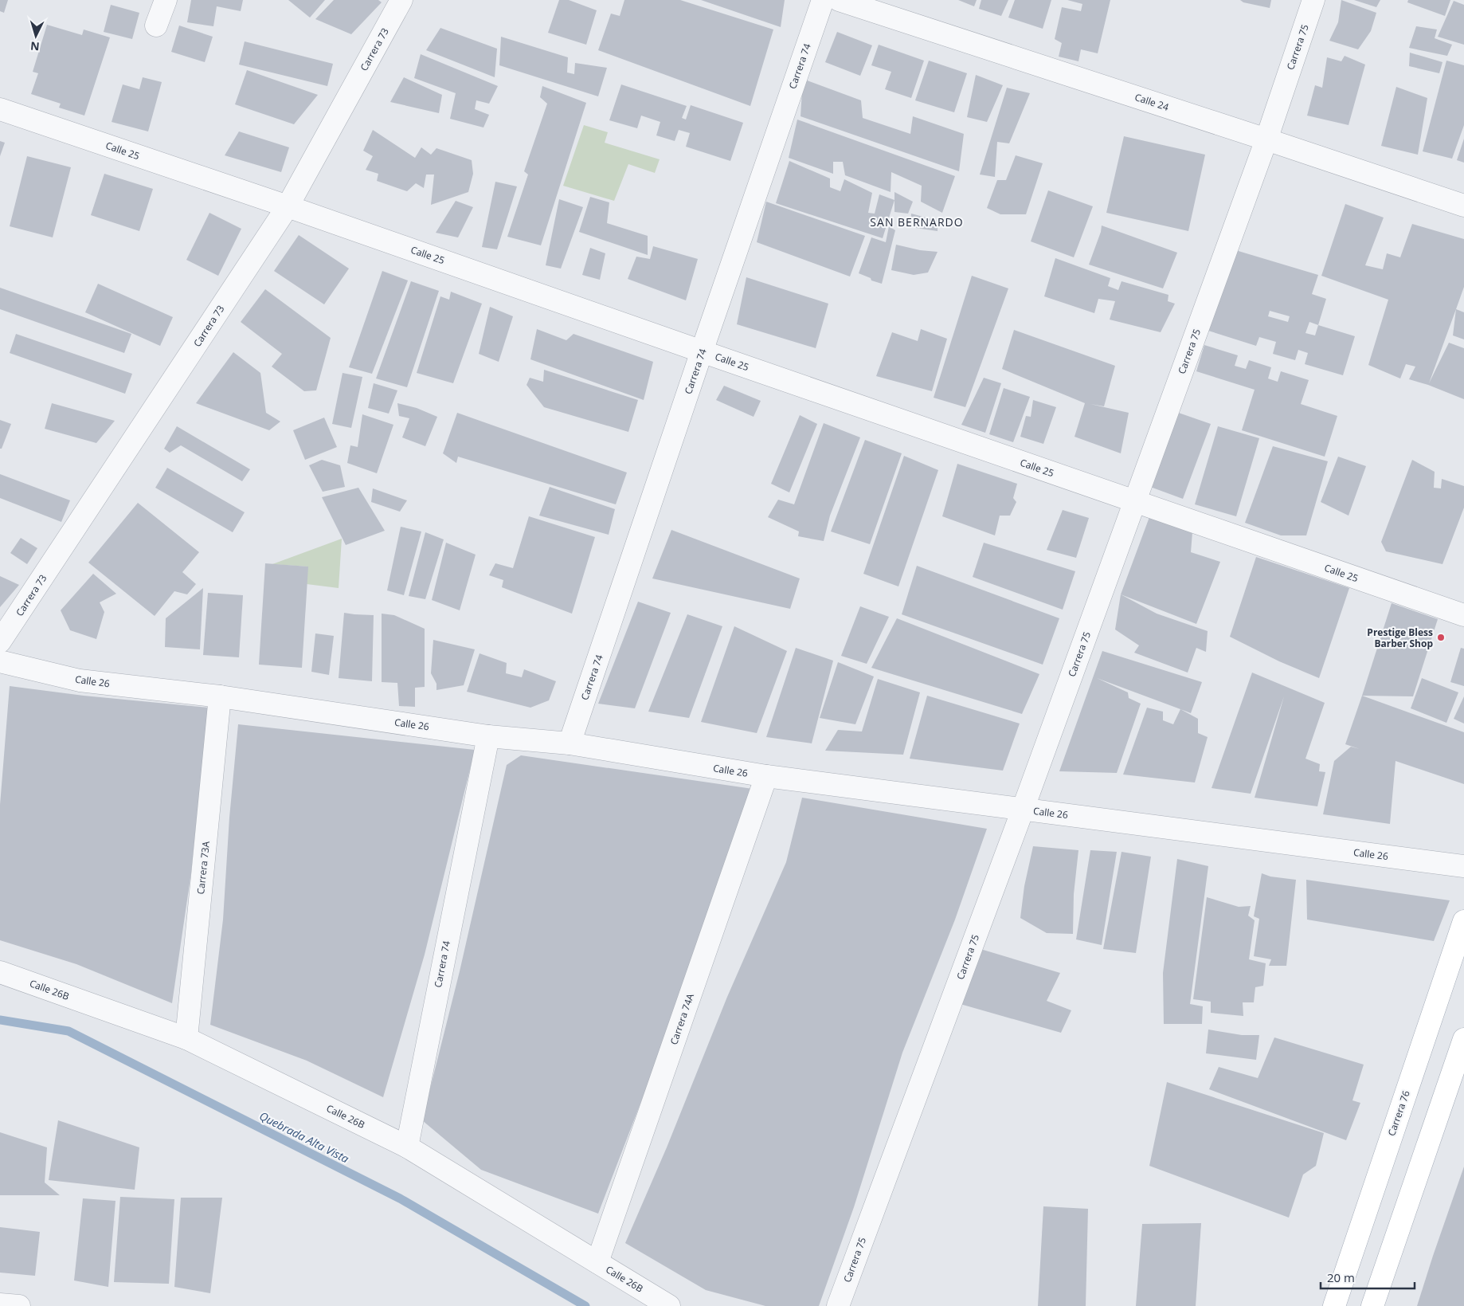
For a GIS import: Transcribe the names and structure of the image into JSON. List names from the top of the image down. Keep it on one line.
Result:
{"streets":{"main road":["Carrera 76"],"street":["Carrera 75","Carrera 73","Carrera 74","Calle 24","Calle 25","Calle 26","Carrera 73A","Calle 26B","Carrera 74A"]},"crossings":[["Carrera 75","Calle 24"],["Carrera 75","Calle 25"],["Carrera 75","Calle 26"],["Carrera 73","Calle 25"],["Carrera 74","Calle 25"],["Carrera 74","Calle 26"],["Carrera 74","Calle 26B"],["Calle 26","Carrera 73A"],["Calle 26","Carrera 74A"],["Carrera 73A","Calle 26B"],["Calle 26B","Carrera 74A"]],"districts":["SAN BERNARDO"],"water":["Quebrada Alta Vista"],"places":["Prestige Bless Barber Shop"],"scale_bar":"20 m","north":"bottom"}
